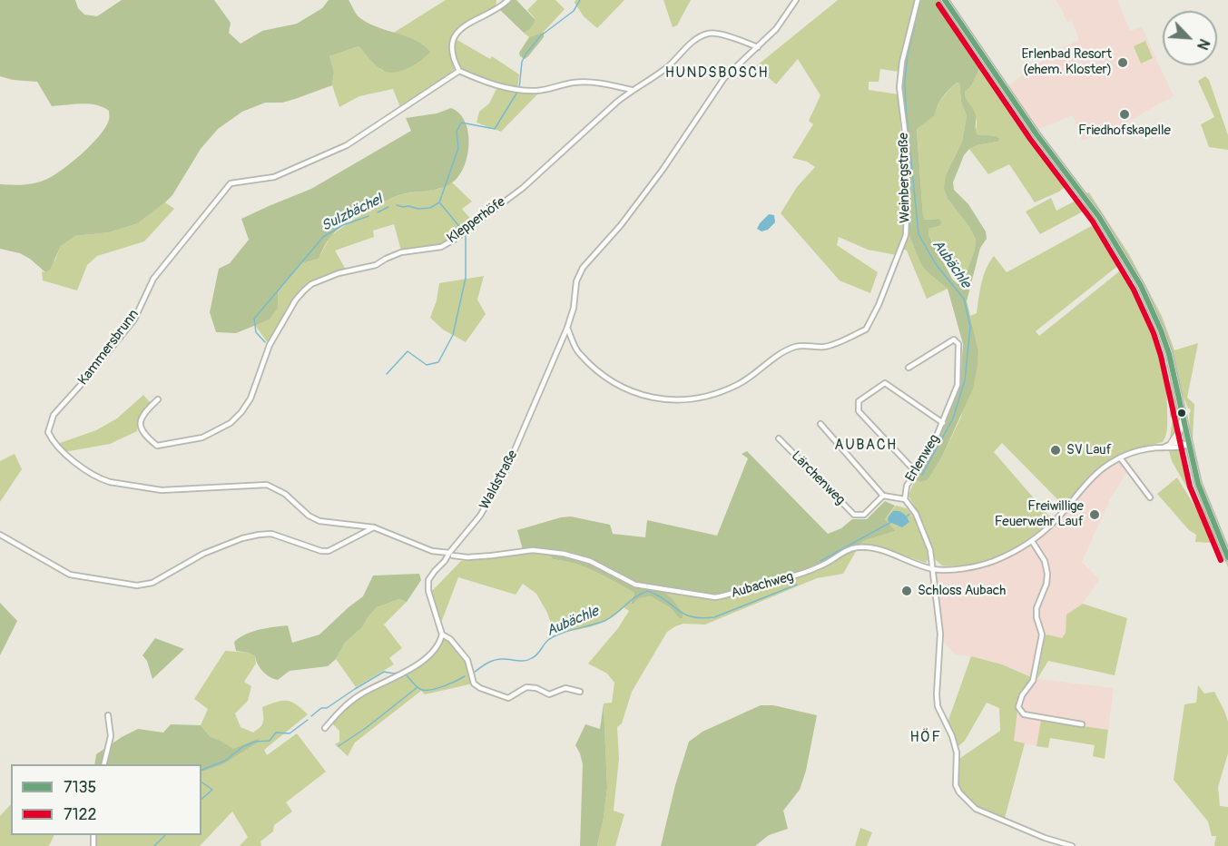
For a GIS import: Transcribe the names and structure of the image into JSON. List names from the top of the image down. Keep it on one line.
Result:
{"streets":{"street":["Weinbergstraße","Klepperhöfe","Kammersbrunn","Erlenweg","Lärchenweg","Waldstraße","Aubachweg"]},"crossings":[["Weinbergstraße","Waldstraße"],["Klepperhöfe","Waldstraße"],["Erlenweg","Aubachweg"],["Waldstraße","Aubachweg"]],"districts":["HUNDSBOSCH","AUBACH","HÖF"],"water":["Sulzbächel","Aubächle"],"places":["Erlenbad Resort (ehem. Kloster)","Friedhofskapelle","SV Lauf","Freiwillige Feuerwehr Lauf","Schloss Aubach"],"lines":["transit line 7135","transit line 7122"],"legend":["7135","7122"],"north":"bottom right"}
